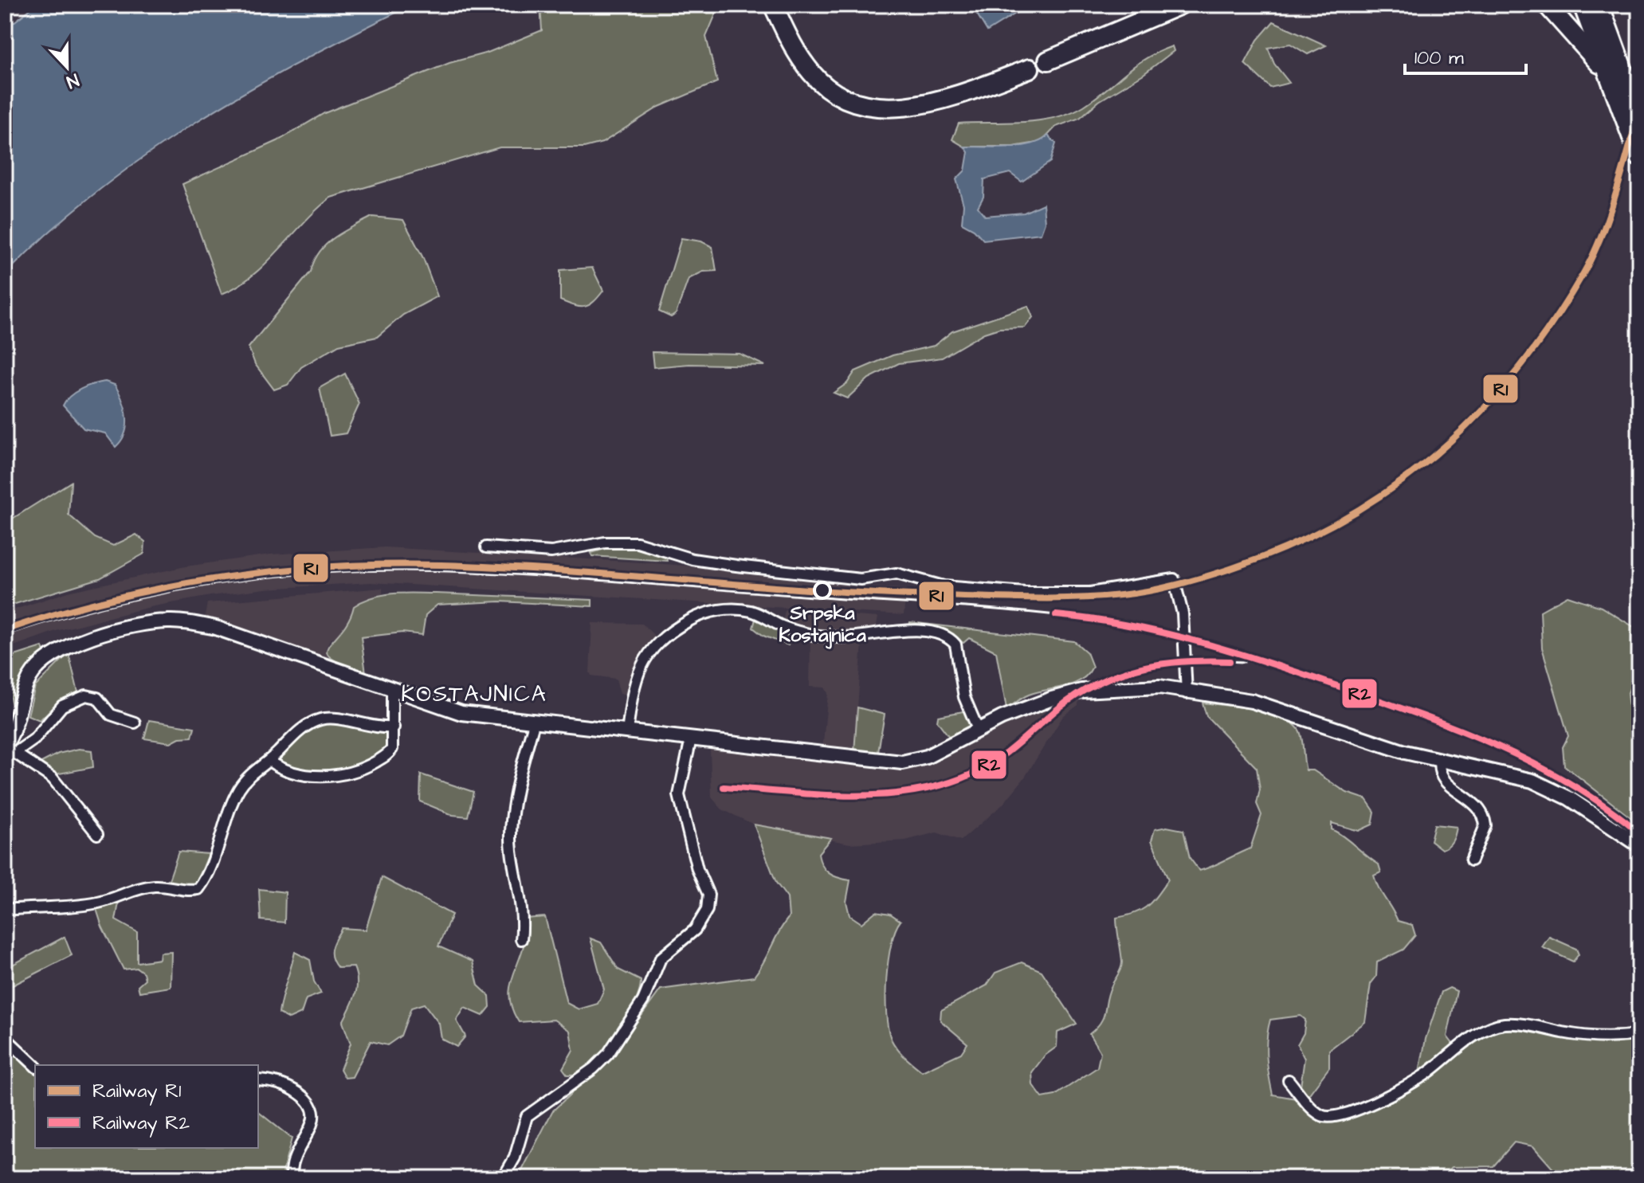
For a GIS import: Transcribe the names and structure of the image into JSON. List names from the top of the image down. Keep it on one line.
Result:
{"districts":["KOSTAJNICA"],"places":["Srpska Kostajnica"],"lines":["rail line R1","rail line R2"],"legend":["Railway R1","Railway R2"],"scale_bar":"100 m","north":"bottom"}
